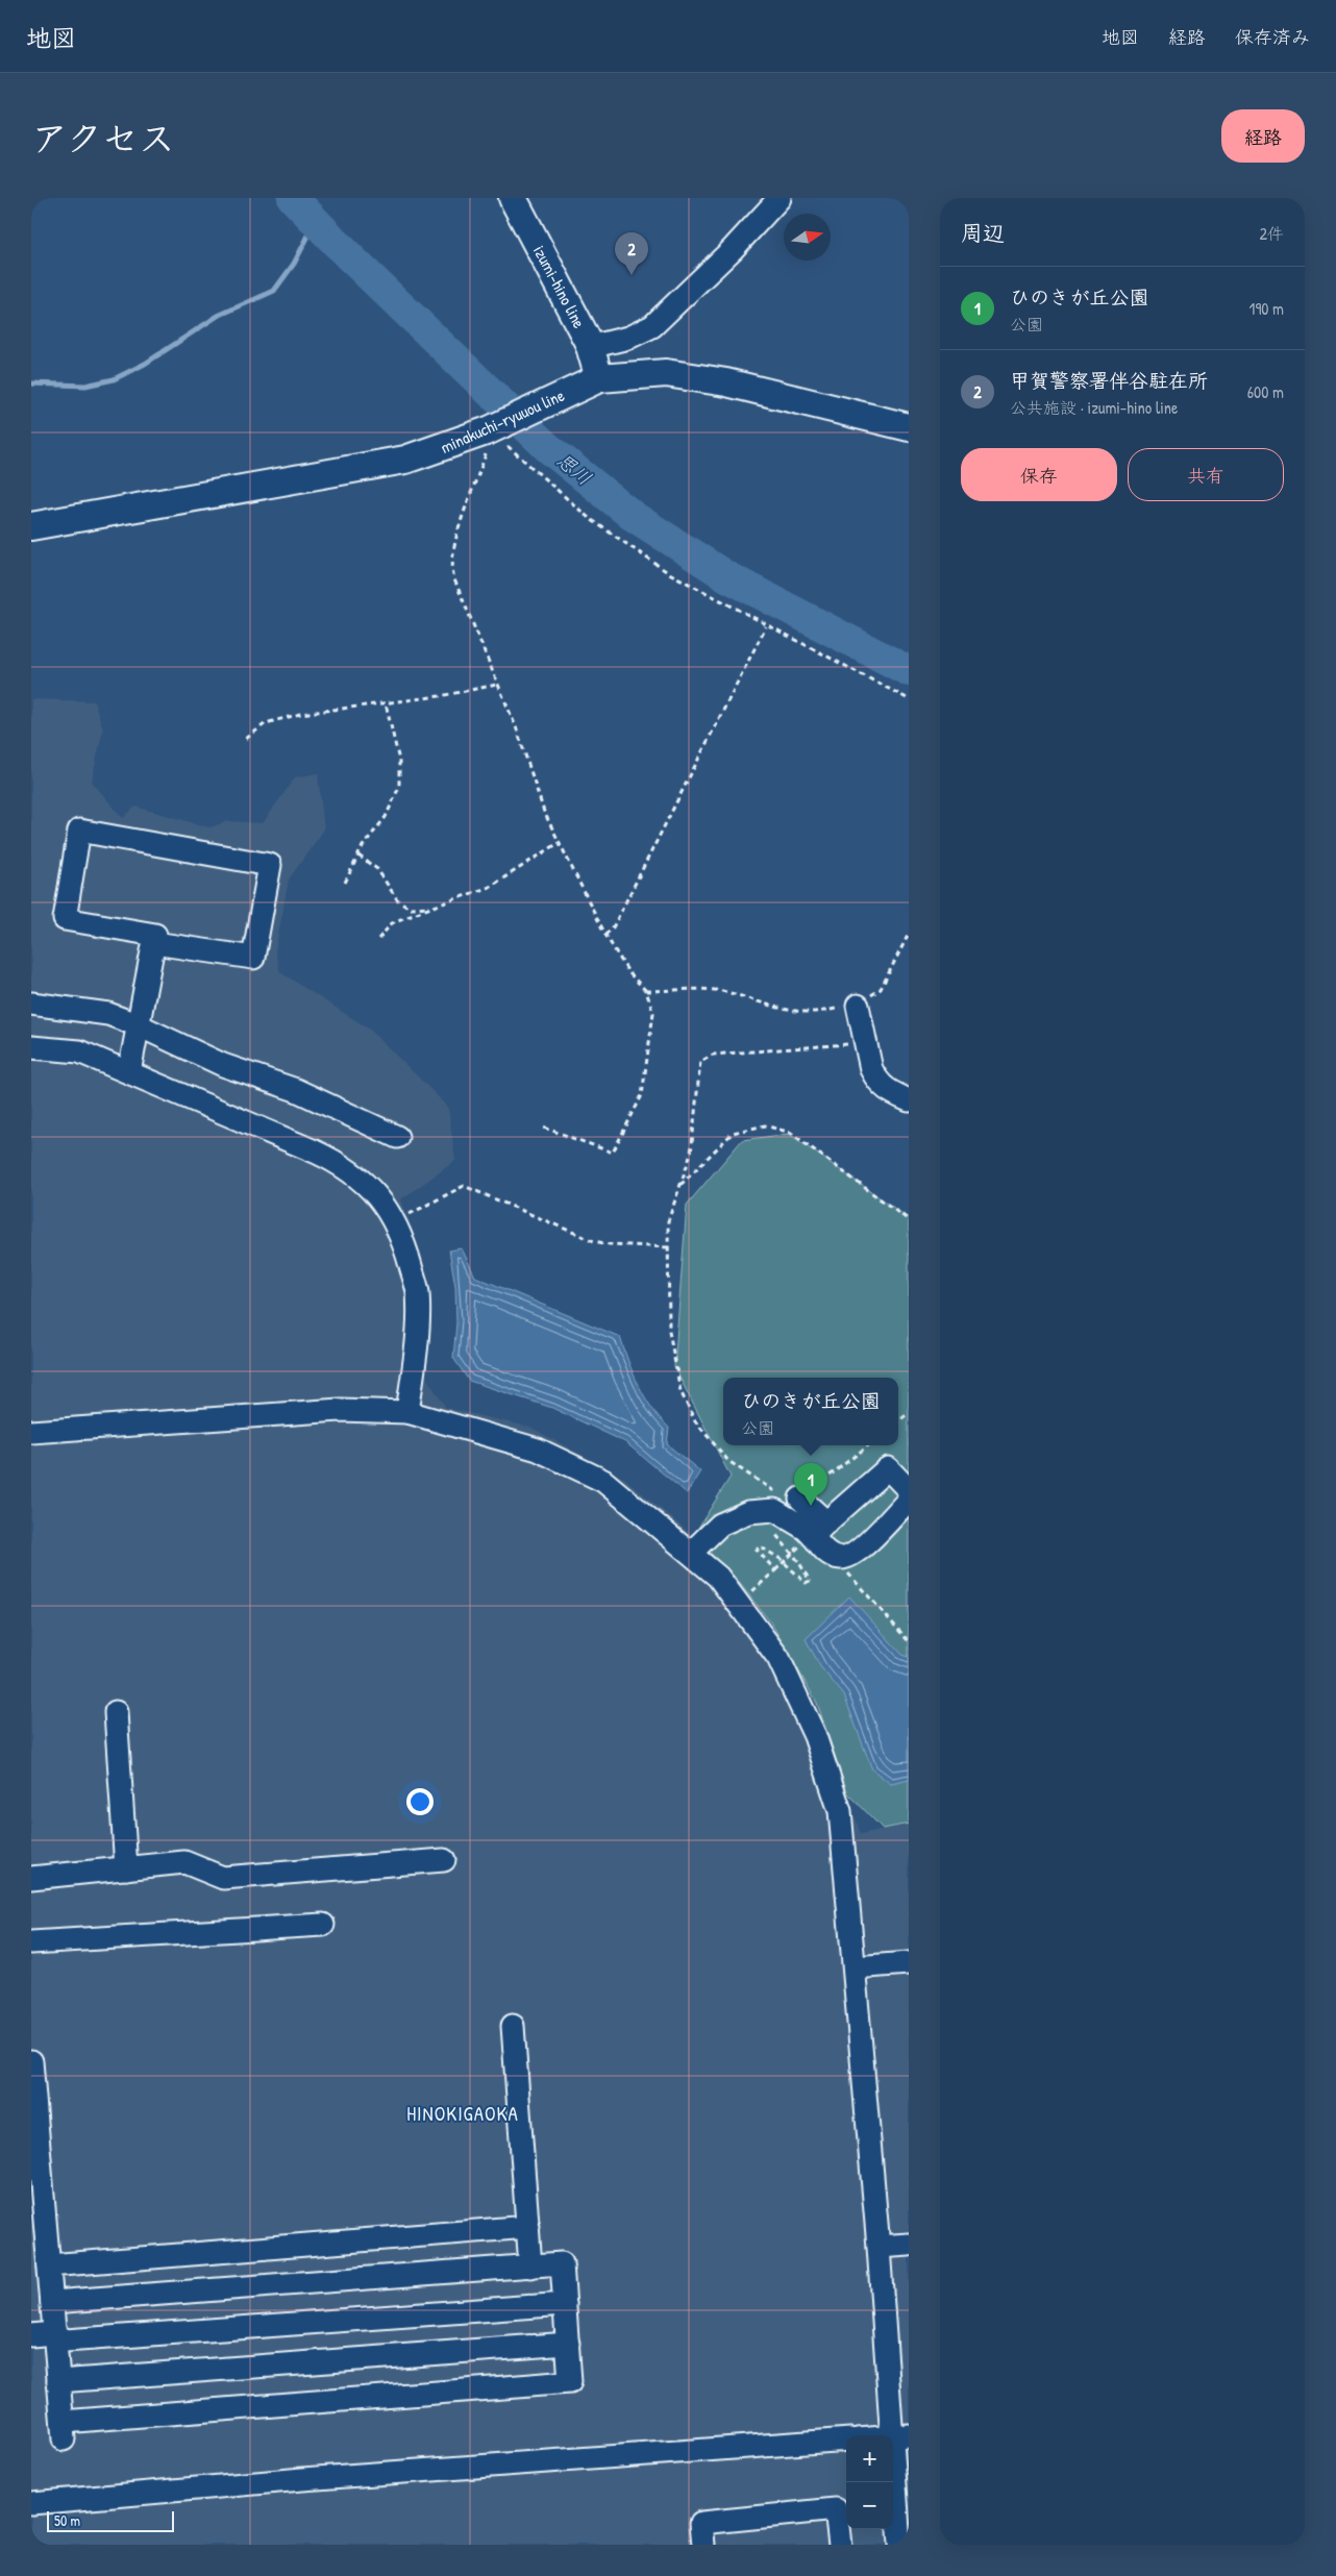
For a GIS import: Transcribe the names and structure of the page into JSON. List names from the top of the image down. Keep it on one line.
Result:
{"streets":{"main road":["izumi-hino line","minakuchi-ryuuou line"]},"crossings":[["izumi-hino line","minakuchi-ryuuou line"]],"districts":["HINOKIGAOKA"],"water":["思川"],"scale_bar":"50 m","north":"right","page":{"header":"地図","nav":["地図","経路","保存済み"],"title":"アクセス","buttons":["経路",["保存","共有"]],"heading":["周辺","2件"],"pins":["2","1"],"list":[{"mark":"1","name":"ひのきが丘公園","note":"公園","value":"190 m"},{"mark":"2","name":"甲賀警察署伴谷駐在所","note":"公共施設 · izumi-hino line","value":"600 m"}],"popup":["ひのきが丘公園","公園"],"map_buttons":["+","−"],"scale":"50 m"}}
